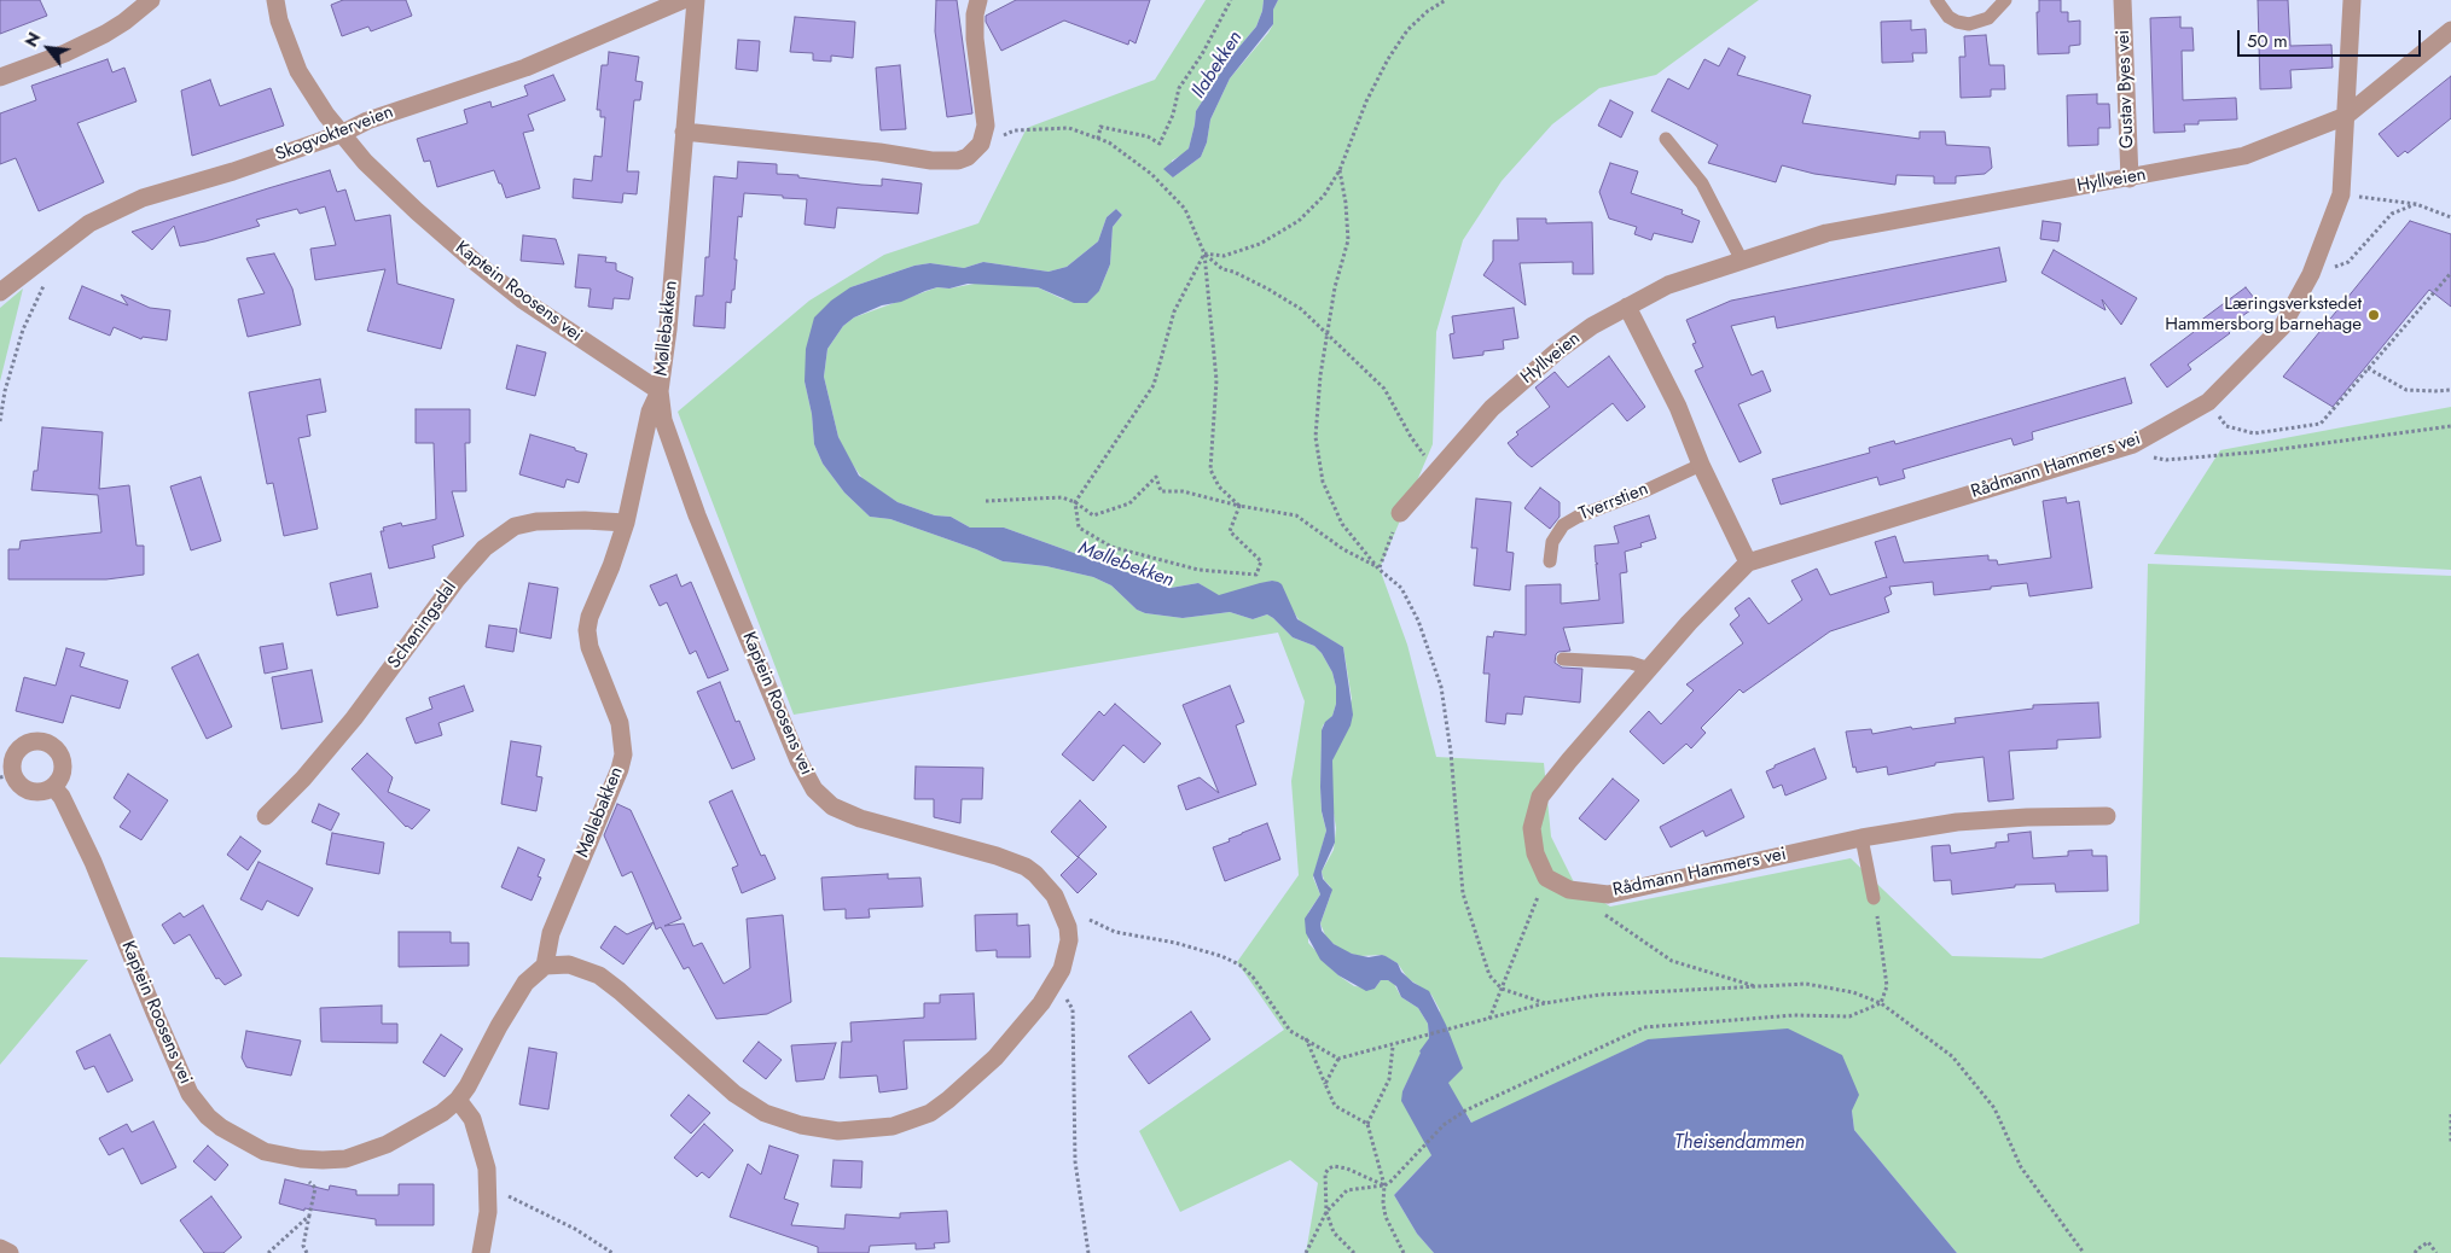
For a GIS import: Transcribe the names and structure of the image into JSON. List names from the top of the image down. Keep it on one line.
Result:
{"streets":{"street":["Gustav Byes vei","Skogvokterveien","Hyllveien","Kaptein Roosens vei","Møllebakken","Rådmann Hammers vei","Schøningsdal"],"lane":["Tverrstien"]},"crossings":[["Gustav Byes vei","Hyllveien"],["Skogvokterveien","Kaptein Roosens vei"],["Hyllveien","Rådmann Hammers vei"],["Kaptein Roosens vei","Møllebakken"],["Møllebakken","Schøningsdal"]],"water":["Ilabekken","Møllebekken","Theisendammen"],"places":["Læringsverkstedet Hammersborg barnehage"],"scale_bar":"50 m","north":"top left"}
